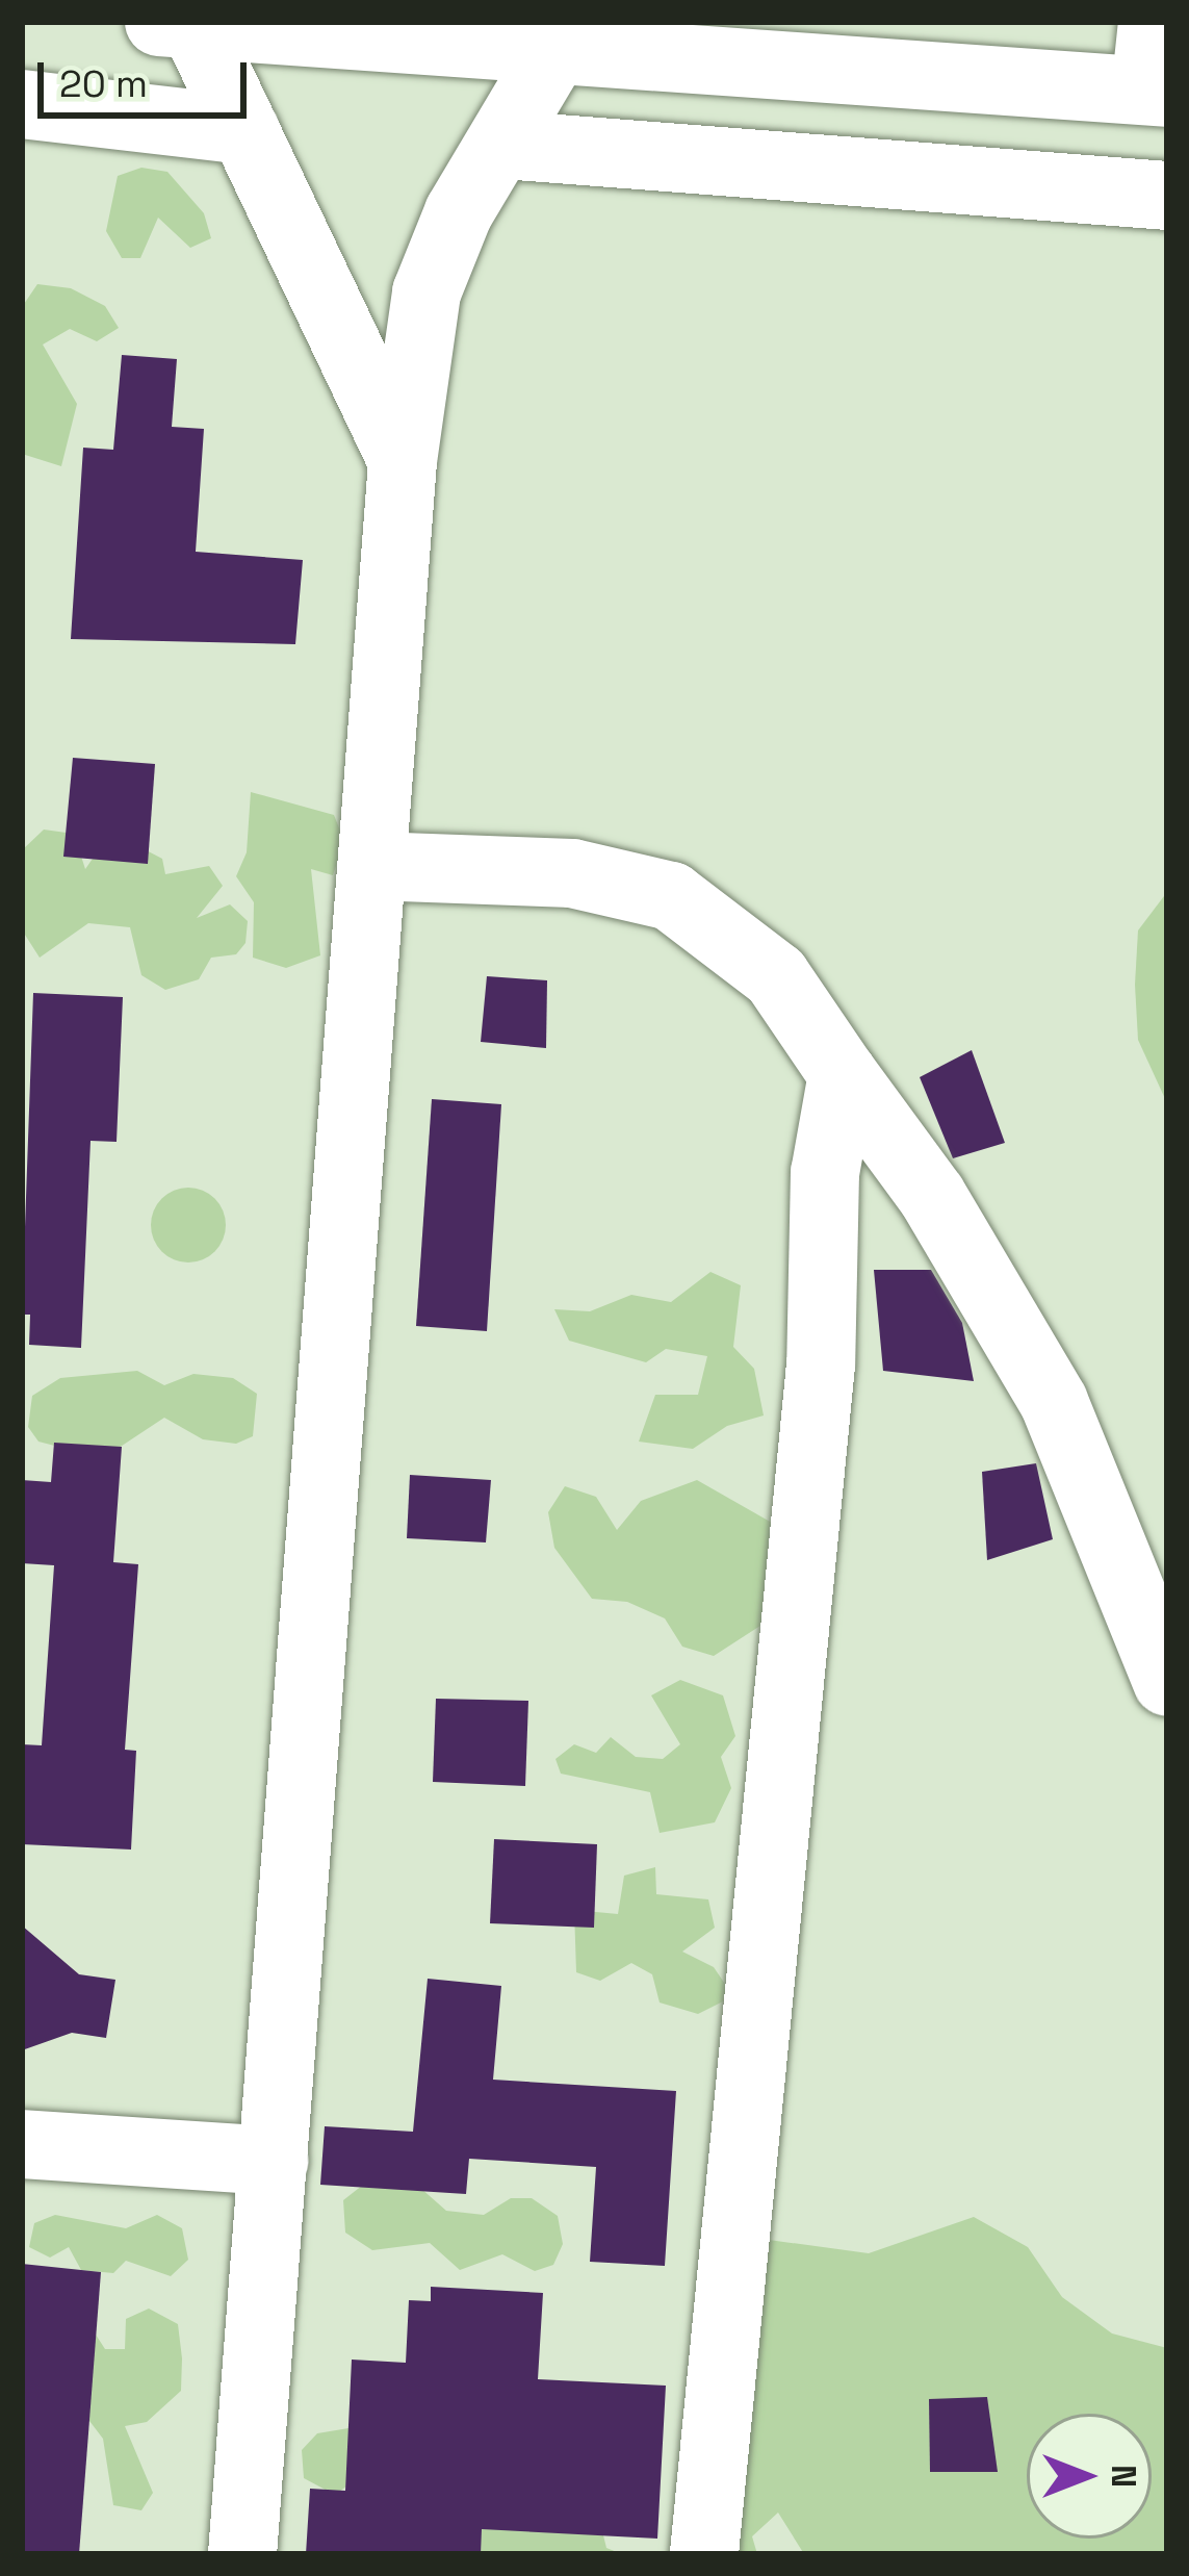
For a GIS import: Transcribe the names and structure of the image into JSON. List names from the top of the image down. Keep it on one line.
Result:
{"scale_bar":"20 m","north":"right"}
